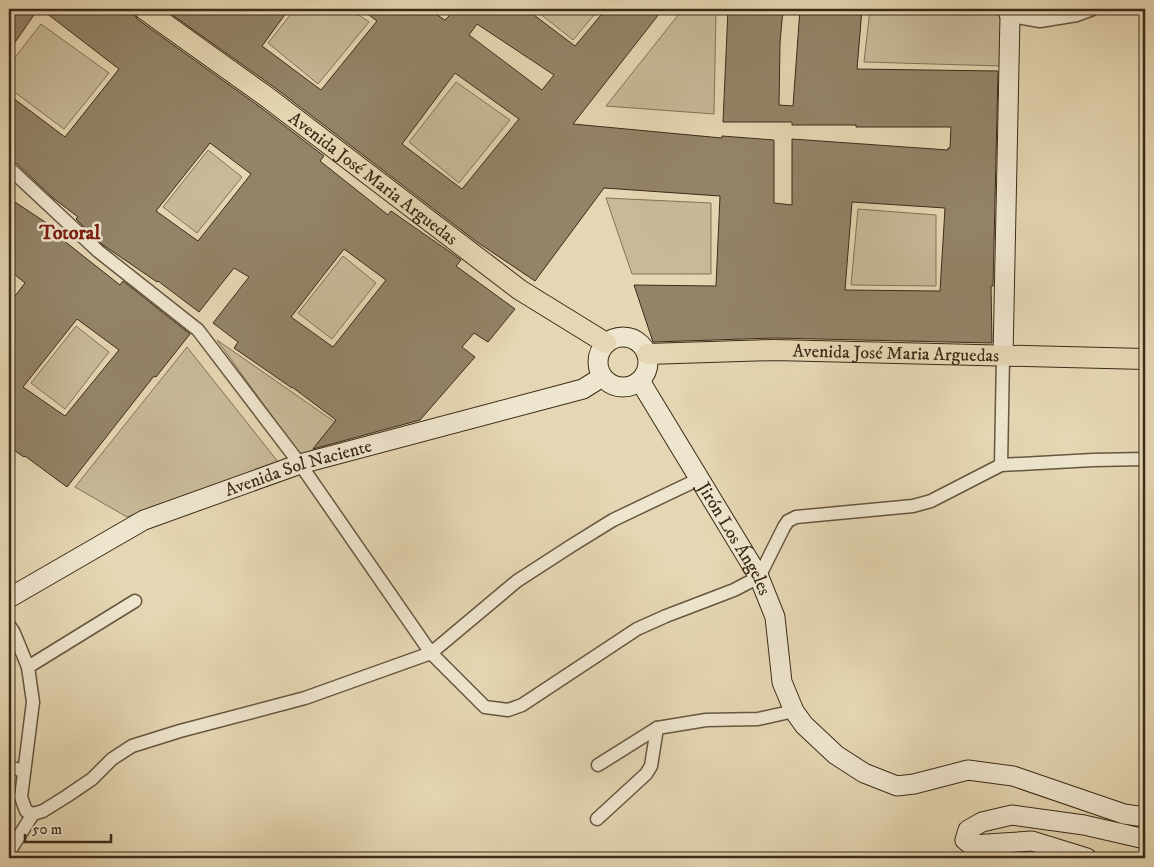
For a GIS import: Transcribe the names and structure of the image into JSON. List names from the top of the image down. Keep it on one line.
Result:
{"streets":{"main road":["Avenida José Maria Arguedas"],"street":["Avenida Sol Naciente","Jirón Los Ángeles"]},"crossings":[["Avenida José Maria Arguedas","Avenida Sol Naciente"],["Avenida José Maria Arguedas","Jirón Los Ángeles"],["Avenida Sol Naciente","Jirón Los Ángeles"]],"districts":["Totoral"],"scale_bar":"50 m"}
